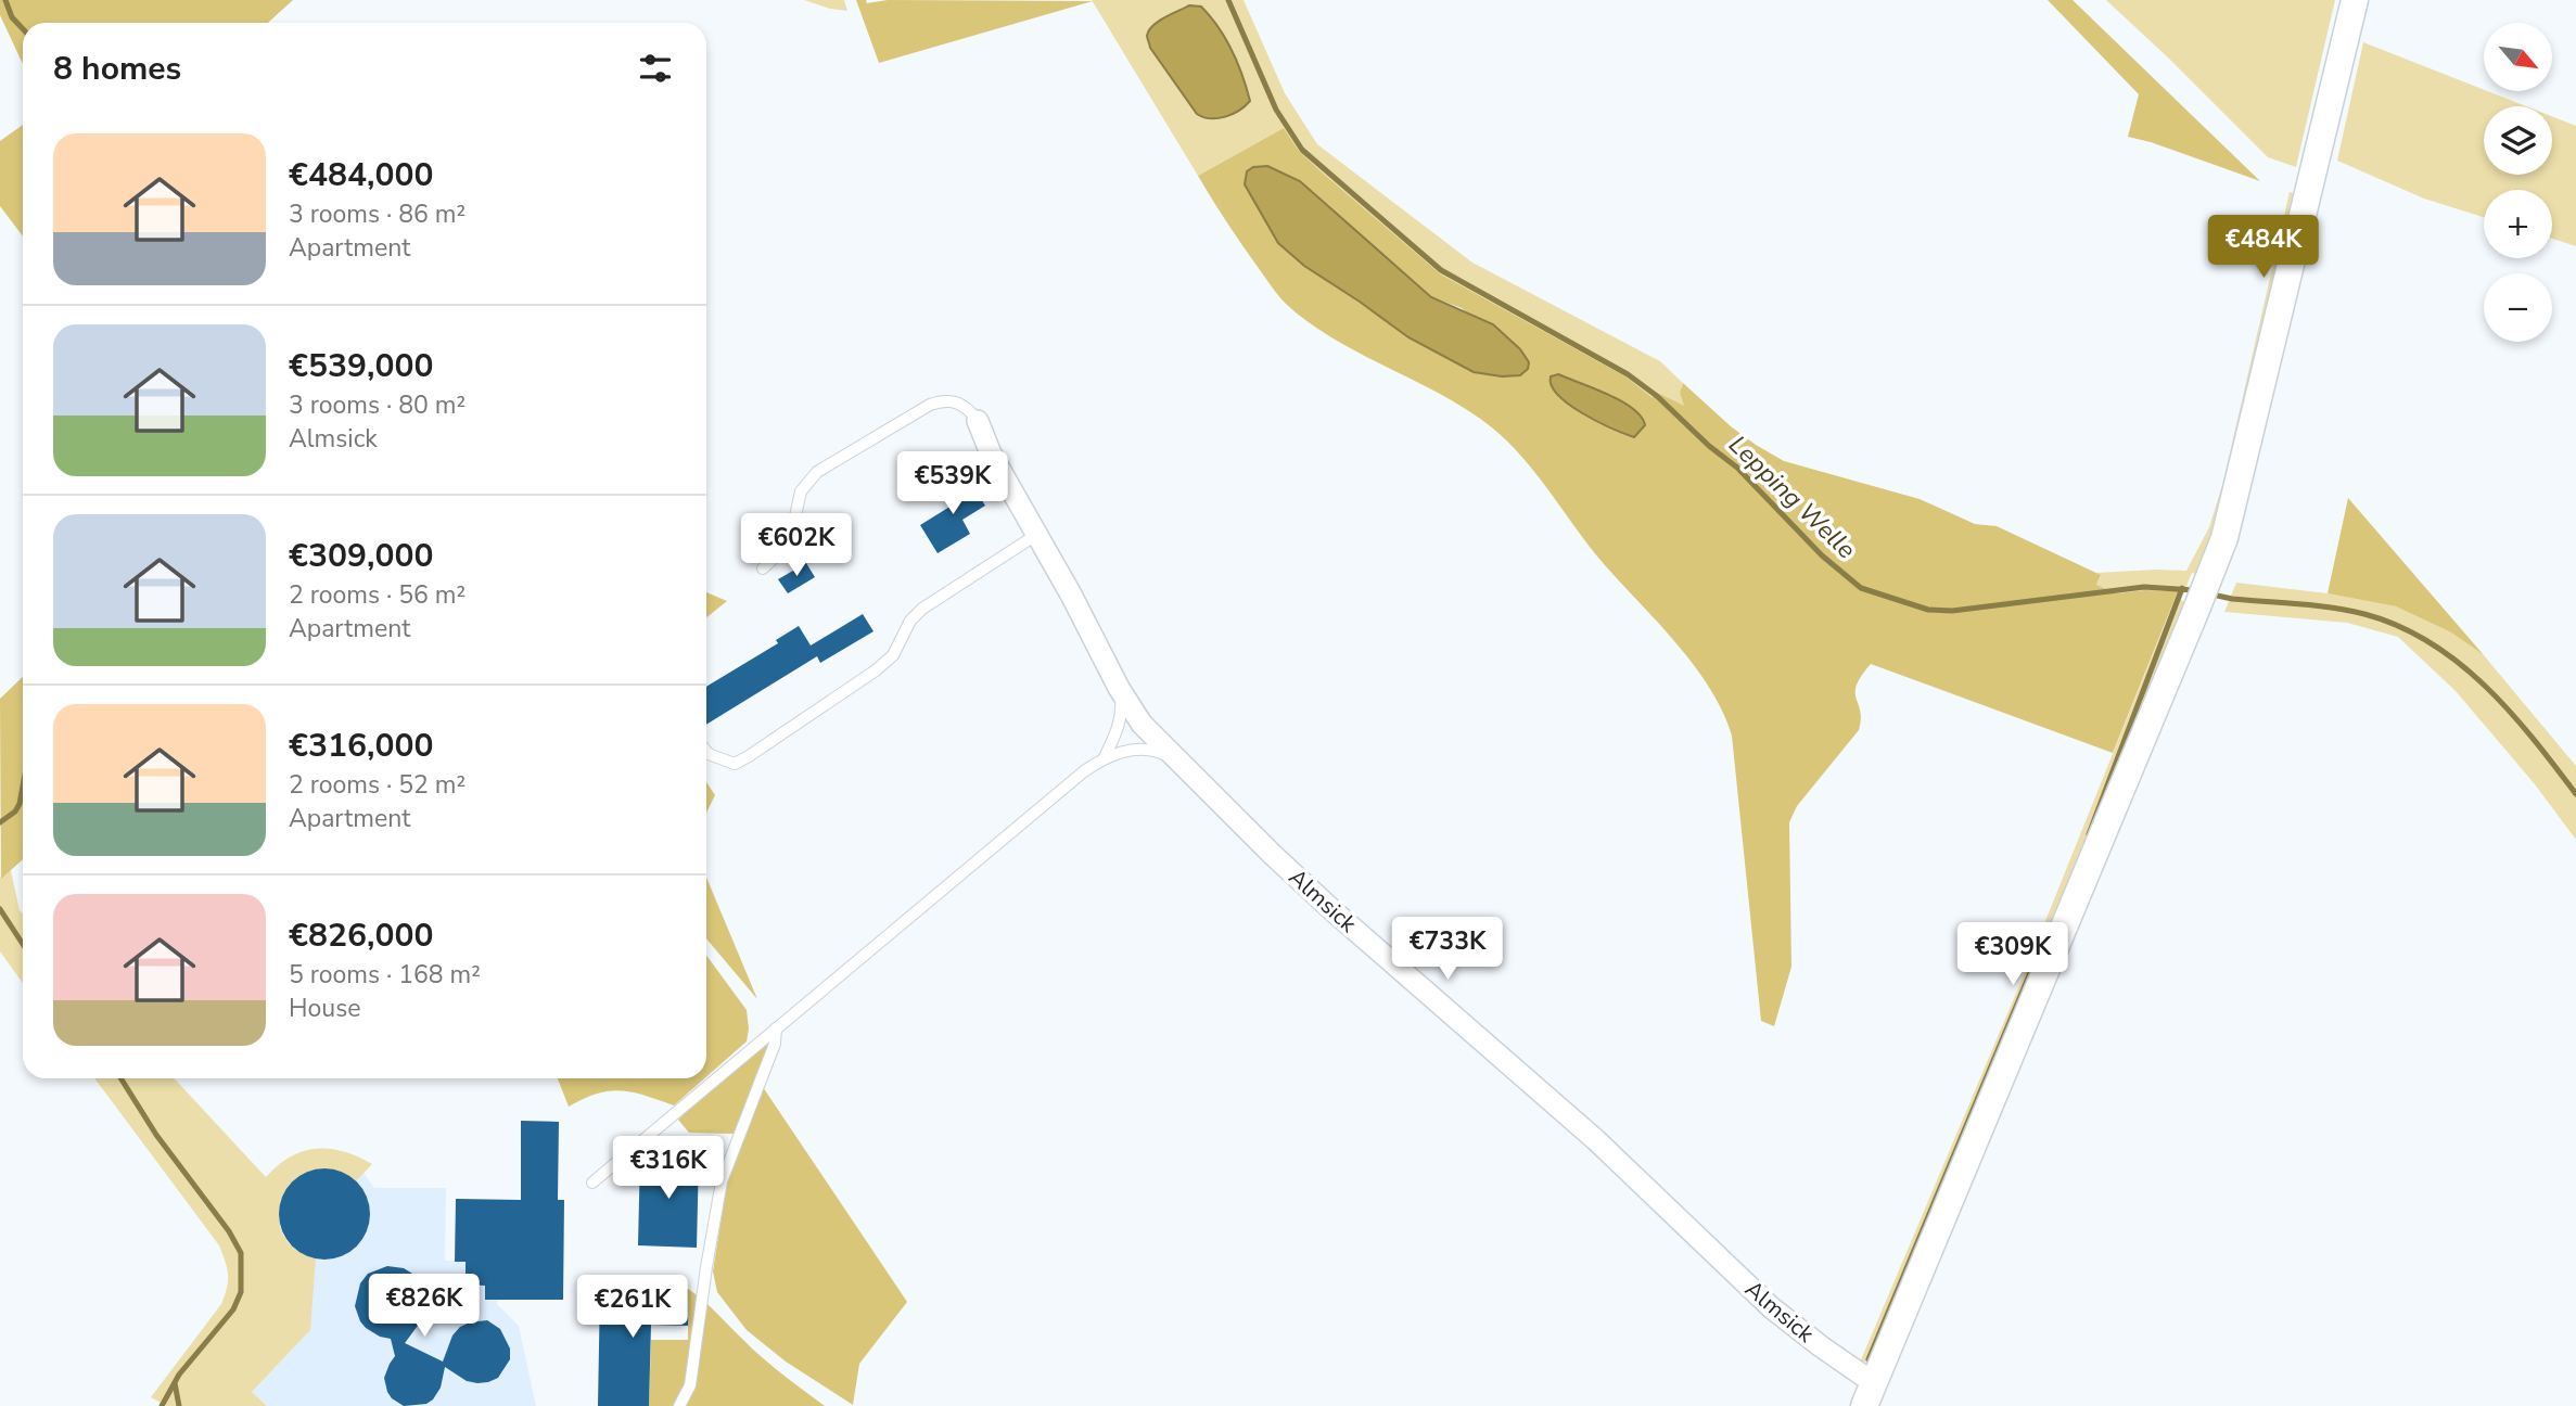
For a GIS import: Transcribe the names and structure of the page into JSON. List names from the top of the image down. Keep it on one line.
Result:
{"streets":{"street":["Almsick"]},"water":["Lepping Welle"],"north":"bottom right","page":{"map_buttons":["+","−"],"heading":"8 homes","list":[{"name":"€484,000","note":"3 rooms · 86 m² · Apartment"},{"name":"€539,000","note":"3 rooms · 80 m² · Almsick"},{"name":"€309,000","note":"2 rooms · 56 m² · Apartment"},{"name":"€316,000","note":"2 rooms · 52 m² · Apartment"},{"name":"€826,000","note":"5 rooms · 168 m² · House"}],"price":["€484K","€539K","€602K","€733K","€309K","€316K","€826K","€261K"]}}
